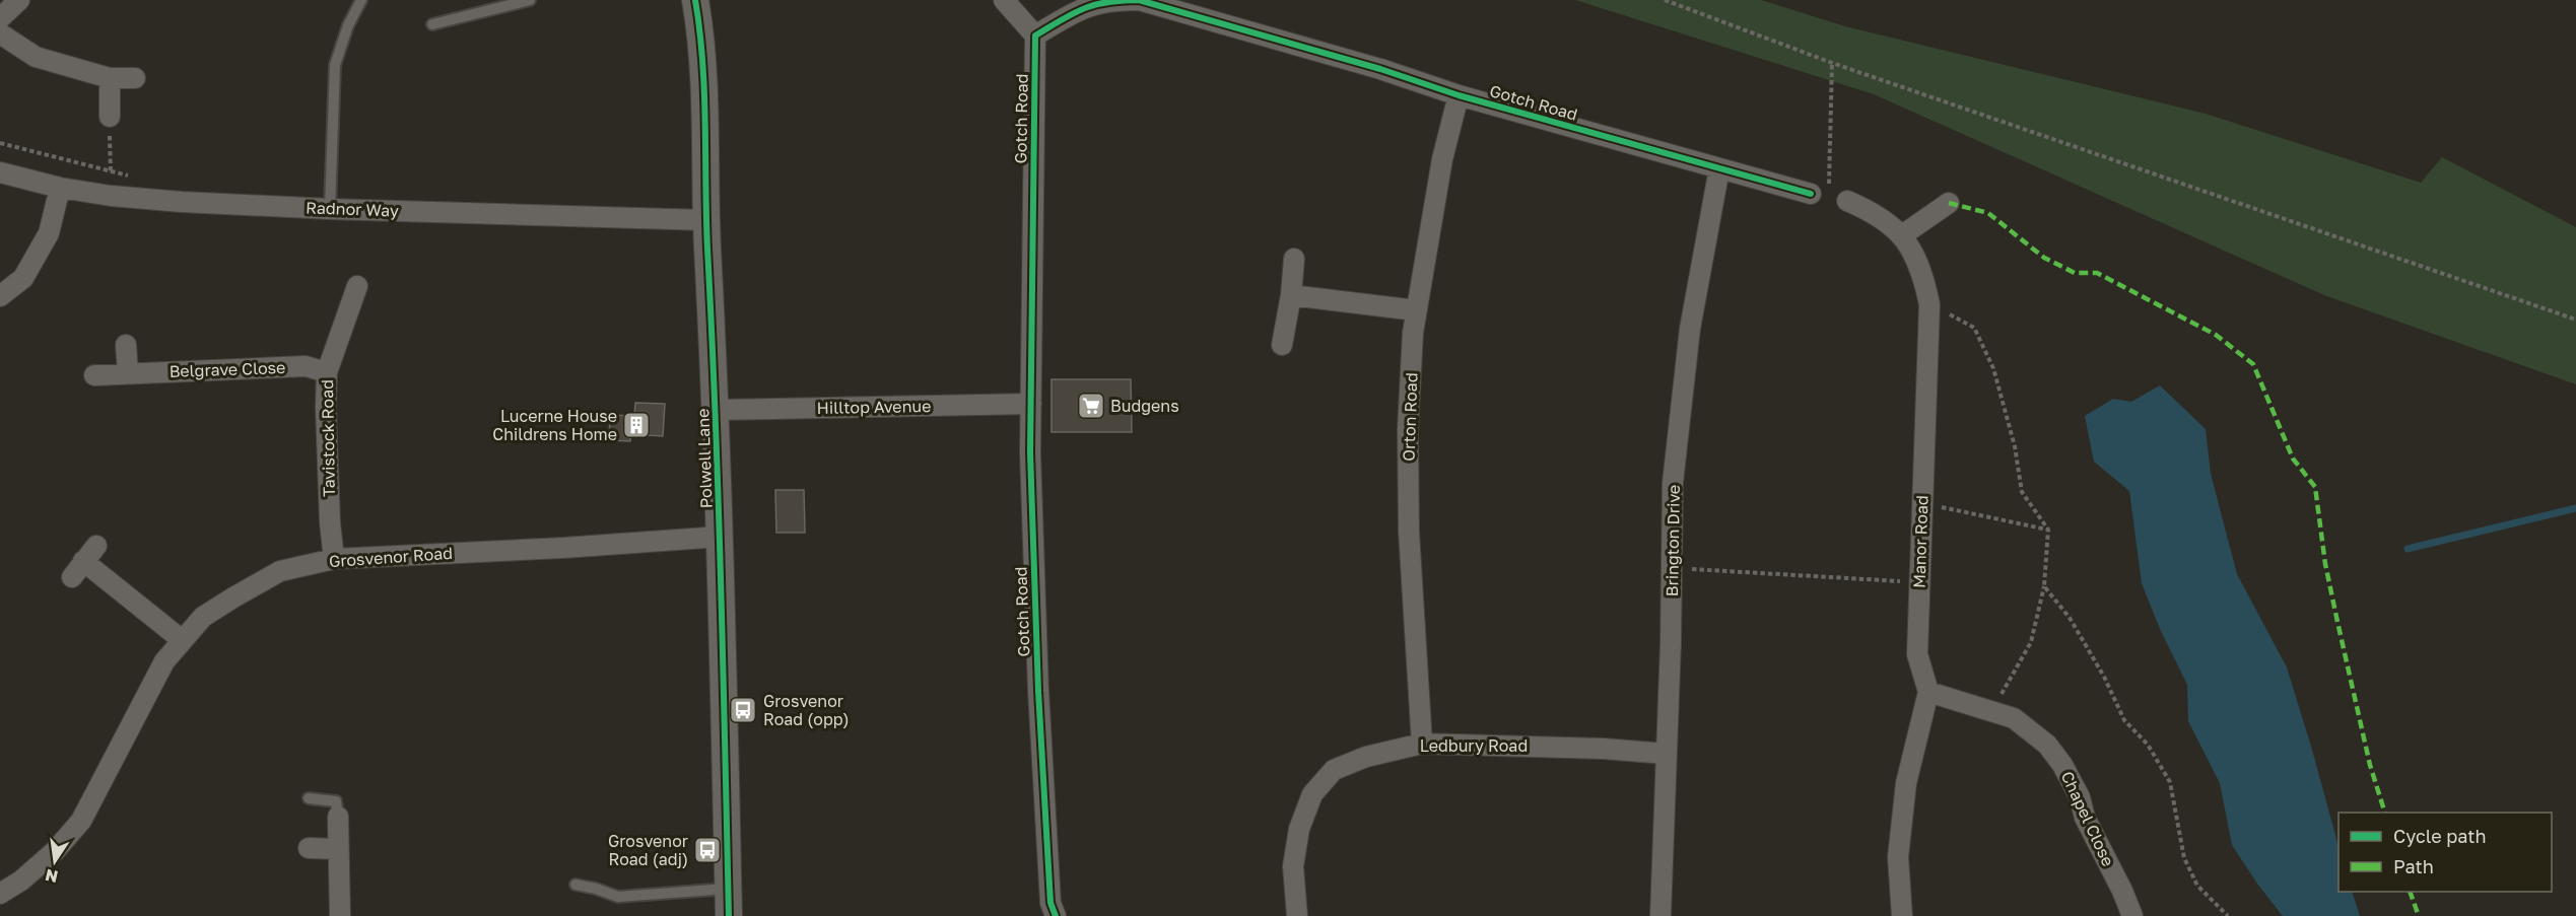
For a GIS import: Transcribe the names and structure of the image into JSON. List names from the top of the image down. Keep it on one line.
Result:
{"streets":{"street":["Gotch Road","Radnor Way","Belgrave Close","Hilltop Avenue","Orton Road","Tavistock Road","Polwell Lane","Brington Drive","Manor Road","Grosvenor Road","Ledbury Road","Chapel Close"]},"crossings":[["Gotch Road","Hilltop Avenue"],["Gotch Road","Orton Road"],["Gotch Road","Brington Drive"],["Radnor Way","Polwell Lane"],["Belgrave Close","Tavistock Road"],["Hilltop Avenue","Polwell Lane"],["Orton Road","Ledbury Road"],["Tavistock Road","Grosvenor Road"],["Polwell Lane","Grosvenor Road"],["Brington Drive","Ledbury Road"],["Manor Road","Chapel Close"]],"places":{"supermarket":["Budgens"],"building":["Lucerne House Childrens Home"],"bus stop":["Grosvenor Road (opp)","Grosvenor Road (adj)"]},"legend":["Cycle path","Path"],"north":"bottom"}
